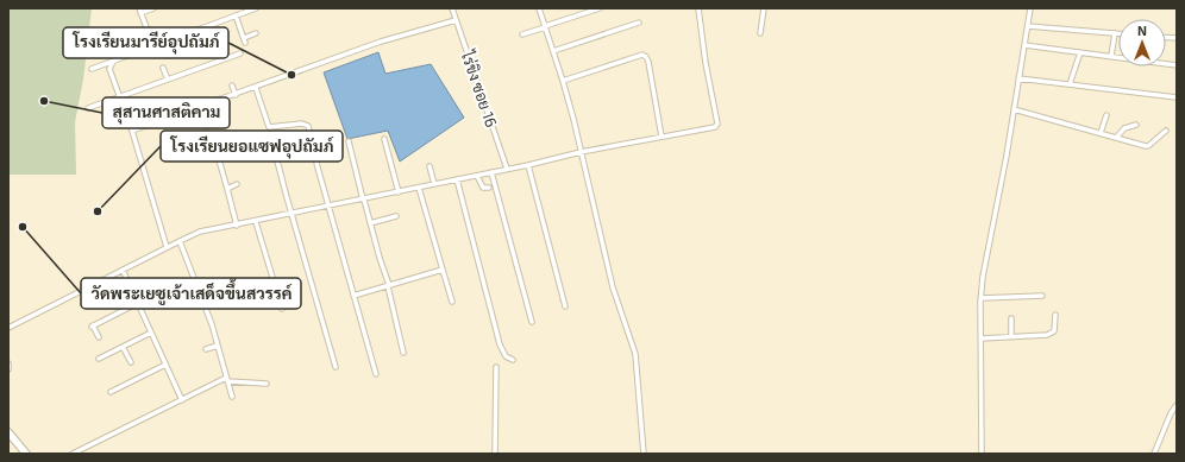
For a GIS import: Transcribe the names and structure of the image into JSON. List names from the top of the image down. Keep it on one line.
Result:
{"streets":{"street":["ไร่ขิง ซอย 16"]},"places":["โรงเรียนมารีย์อุปถัมภ์","สุสานศาสติคาม","โรงเรียนยอแซฟอุปถัมภ์","วัดพระเยซูเจ้าเสด็จขึ้นสวรรค์"],"north":"top"}
